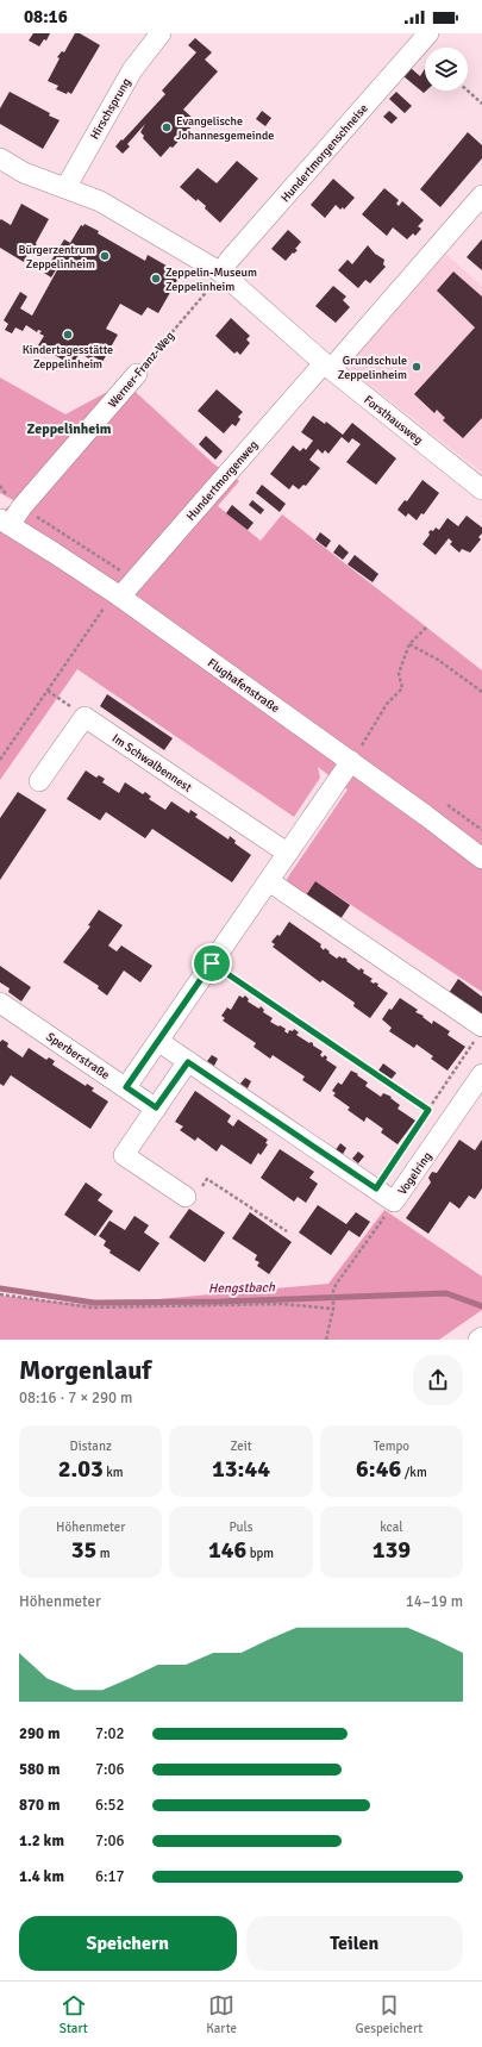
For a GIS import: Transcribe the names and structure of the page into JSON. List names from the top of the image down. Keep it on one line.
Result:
{"streets":{"street":["Hirschsprung","Hundertmorgenschneise","Werner-Franz-Weg","Forsthausweg","Hundertmorgenweg","Flughafenstraße","Im Schwalbennest","Sperberstraße","Vogelring"]},"crossings":[["Hirschsprung","Forsthausweg"],["Hundertmorgenschneise","Werner-Franz-Weg"],["Hundertmorgenschneise","Forsthausweg"],["Werner-Franz-Weg","Forsthausweg"],["Werner-Franz-Weg","Flughafenstraße"],["Forsthausweg","Hundertmorgenweg"],["Hundertmorgenweg","Flughafenstraße"]],"districts":["Zeppelinheim"],"water":["Hengstbach"],"places":["Evangelische Johannesgemeinde","Bürgerzentrum Zeppelinheim","Zeppelin-Museum Zeppelinheim","Kindertagesstätte Zeppelinheim","Grundschule Zeppelinheim"],"page":{"status":"08:16","heading":["Morgenlauf","08:16 · 7 × 290 m"],"stats":[["Distanz","2.03 km"],["Zeit","13:44"],["Tempo","6:46 /km"],["Höhenmeter","35 m"],["Puls","146 bpm"],["kcal","139"]],"chart":["Höhenmeter","14–19 m"],"list":[{"name":"290 m","note":"7:02"},{"name":"580 m","note":"7:06"},{"name":"870 m","note":"6:52"},{"name":"1.2 km","note":"7:06"},{"name":"1.4 km","note":"6:17"}],"buttons":["Speichern","Teilen"],"tabs":["Start","Karte","Gespeichert"]}}
